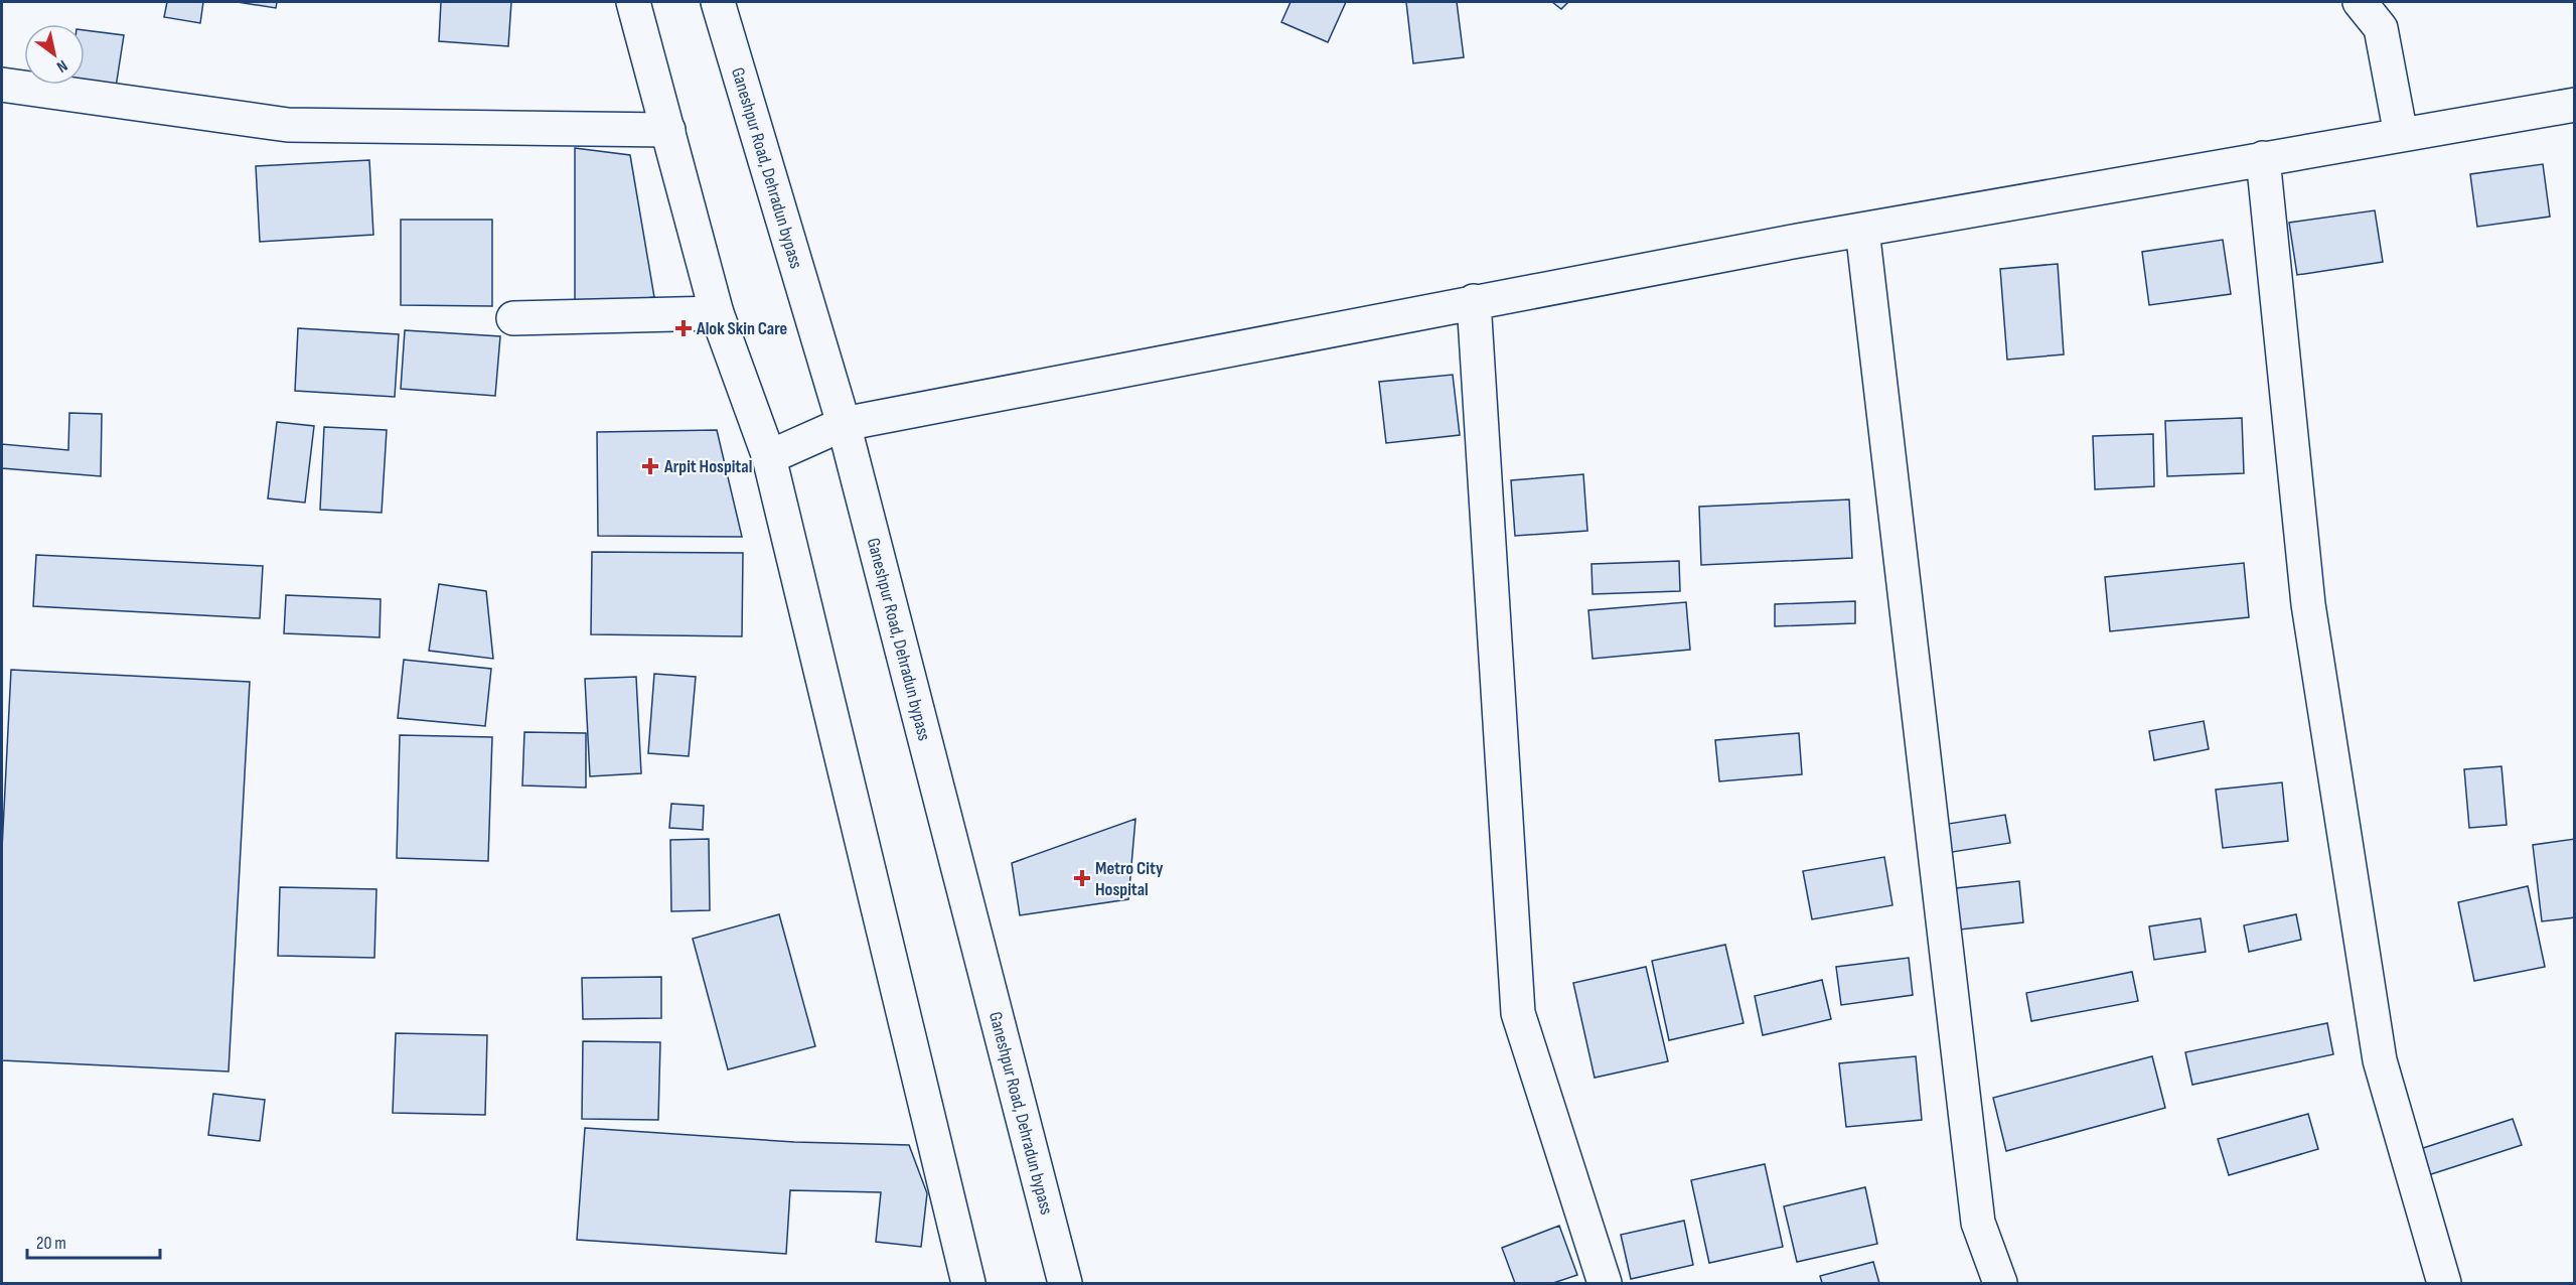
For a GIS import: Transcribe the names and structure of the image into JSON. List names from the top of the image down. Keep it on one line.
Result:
{"streets":{"street":["Ganeshpur Road, Dehradun bypass"]},"places":{"health":["Alok Skin Care","Arpit Hospital","Metro City Hospital"]},"scale_bar":"20 m","north":"bottom right"}
